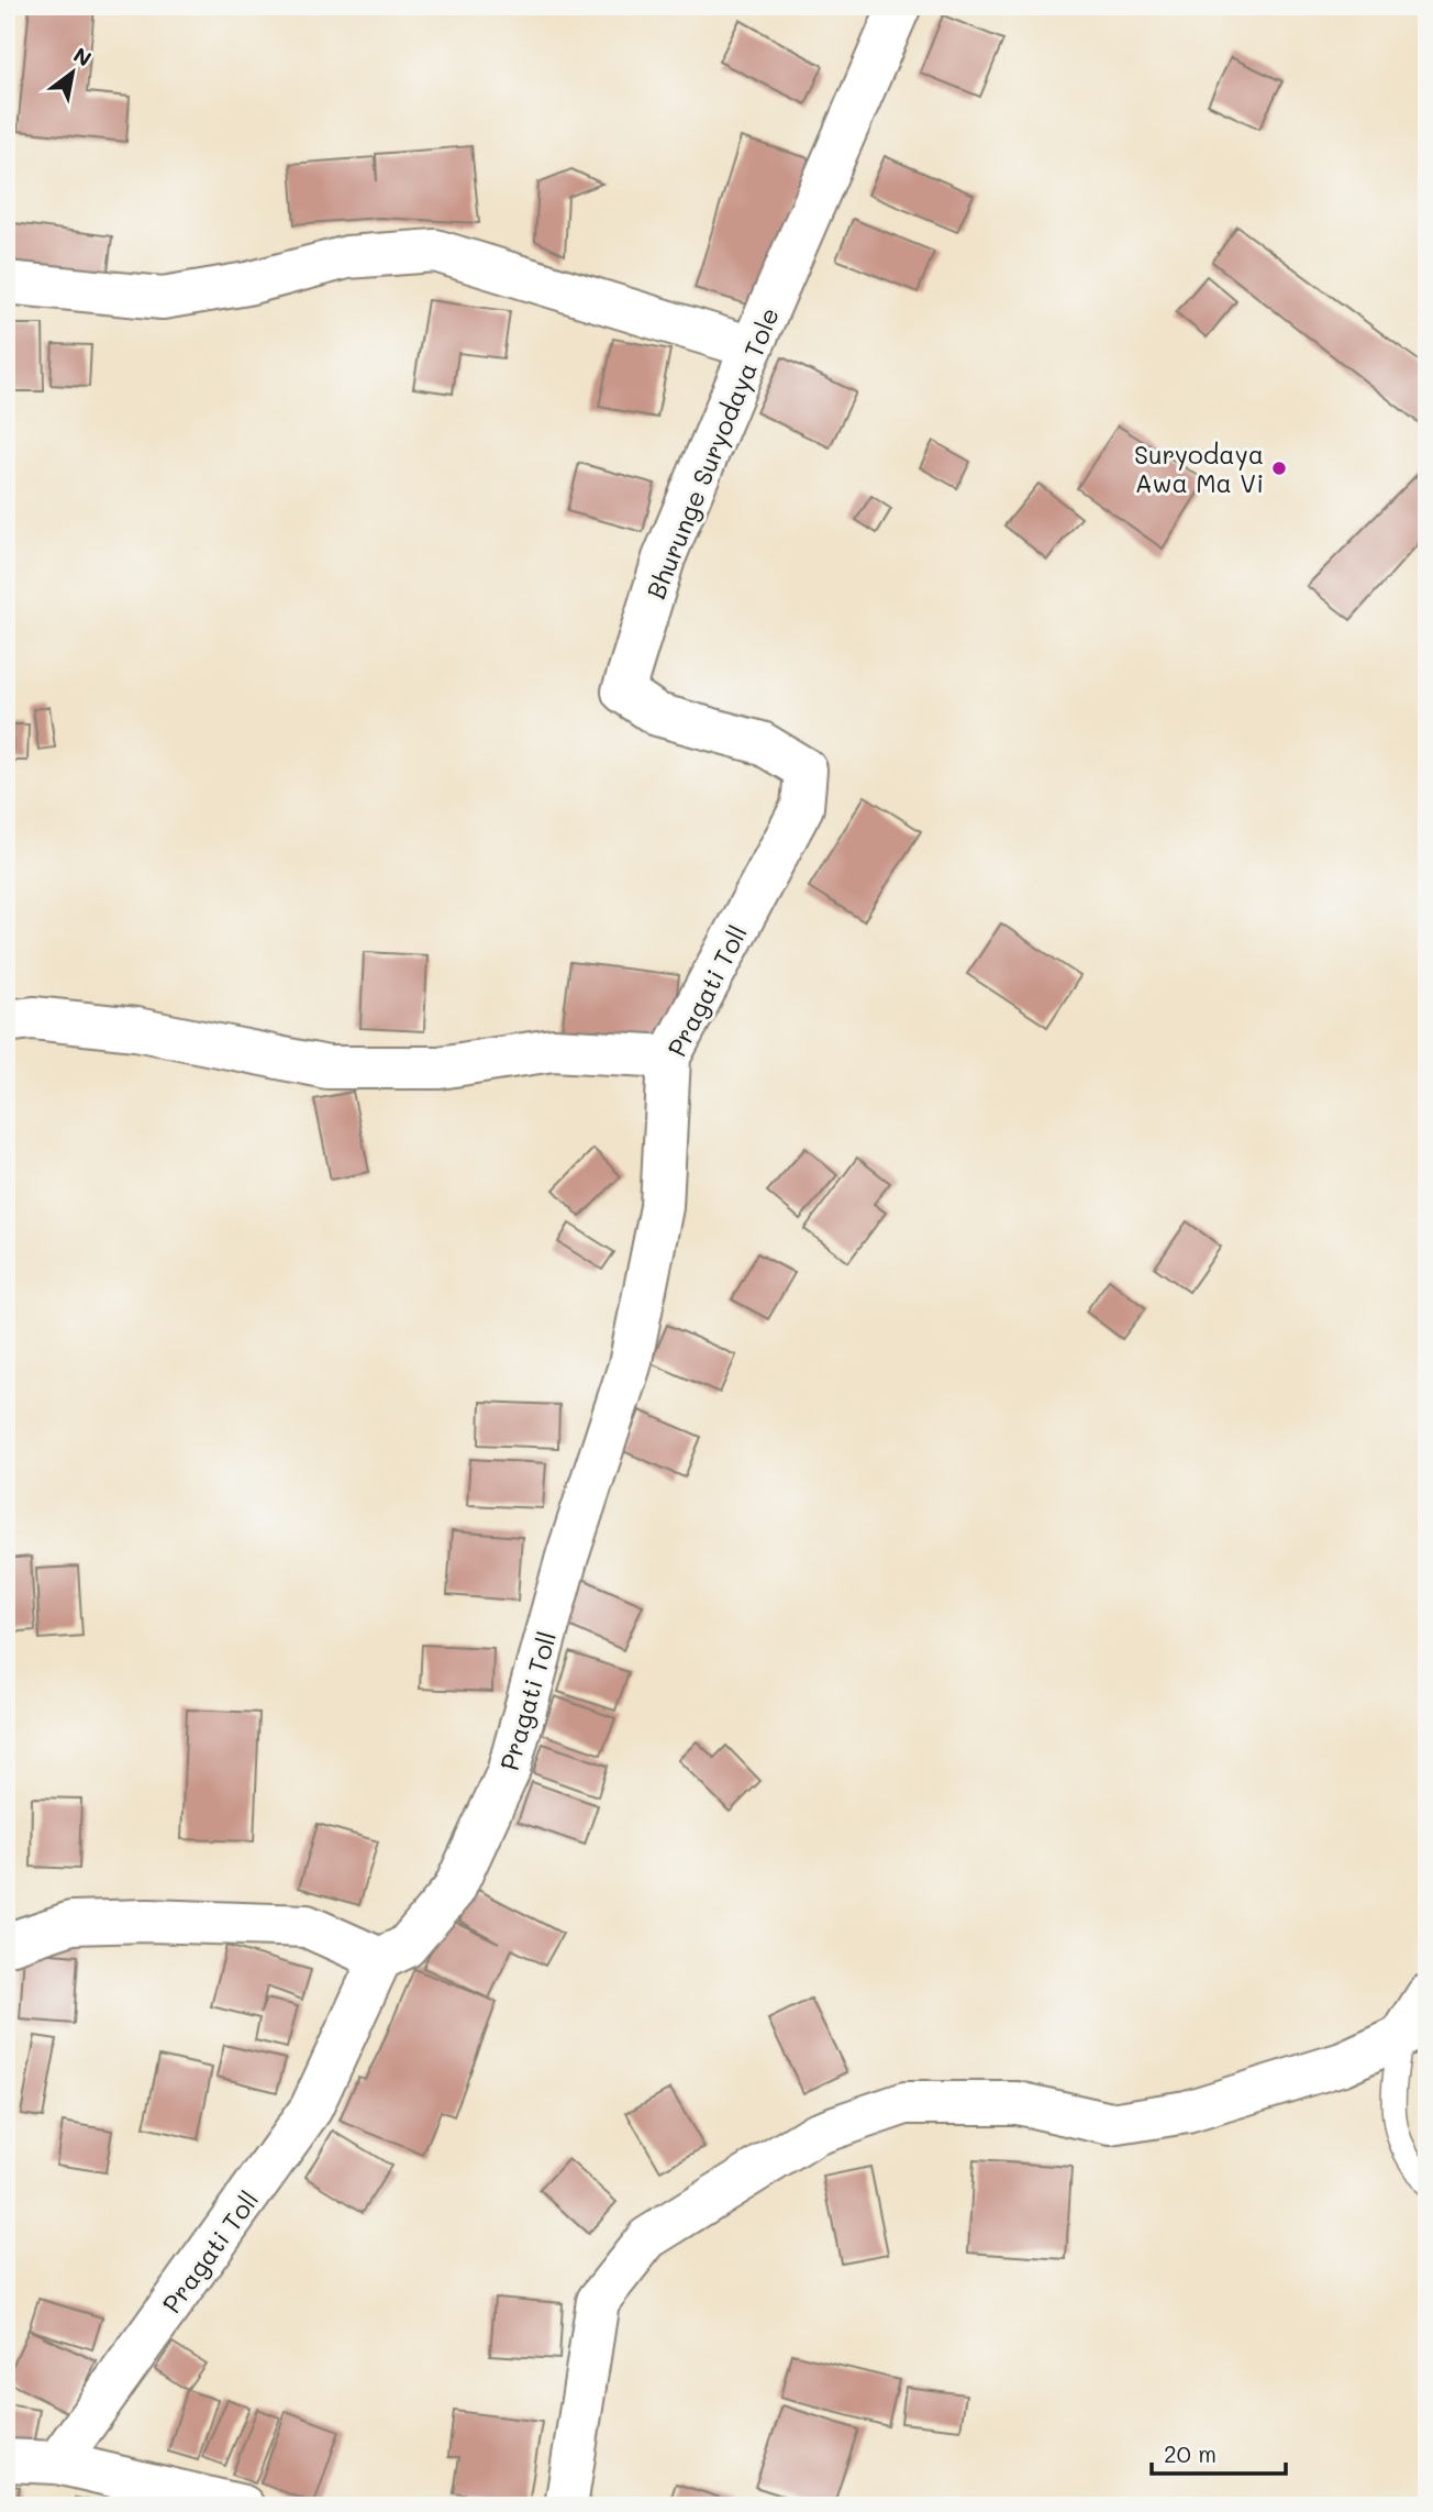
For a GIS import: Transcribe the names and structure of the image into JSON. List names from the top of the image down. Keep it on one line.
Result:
{"streets":{"street":["Bhurunge Suryodaya Tole","Pragati Toll"]},"crossings":[["Bhurunge Suryodaya Tole","Pragati Toll"]],"places":["Suryodaya Awa Ma Vi"],"scale_bar":"20 m","north":"top right"}
